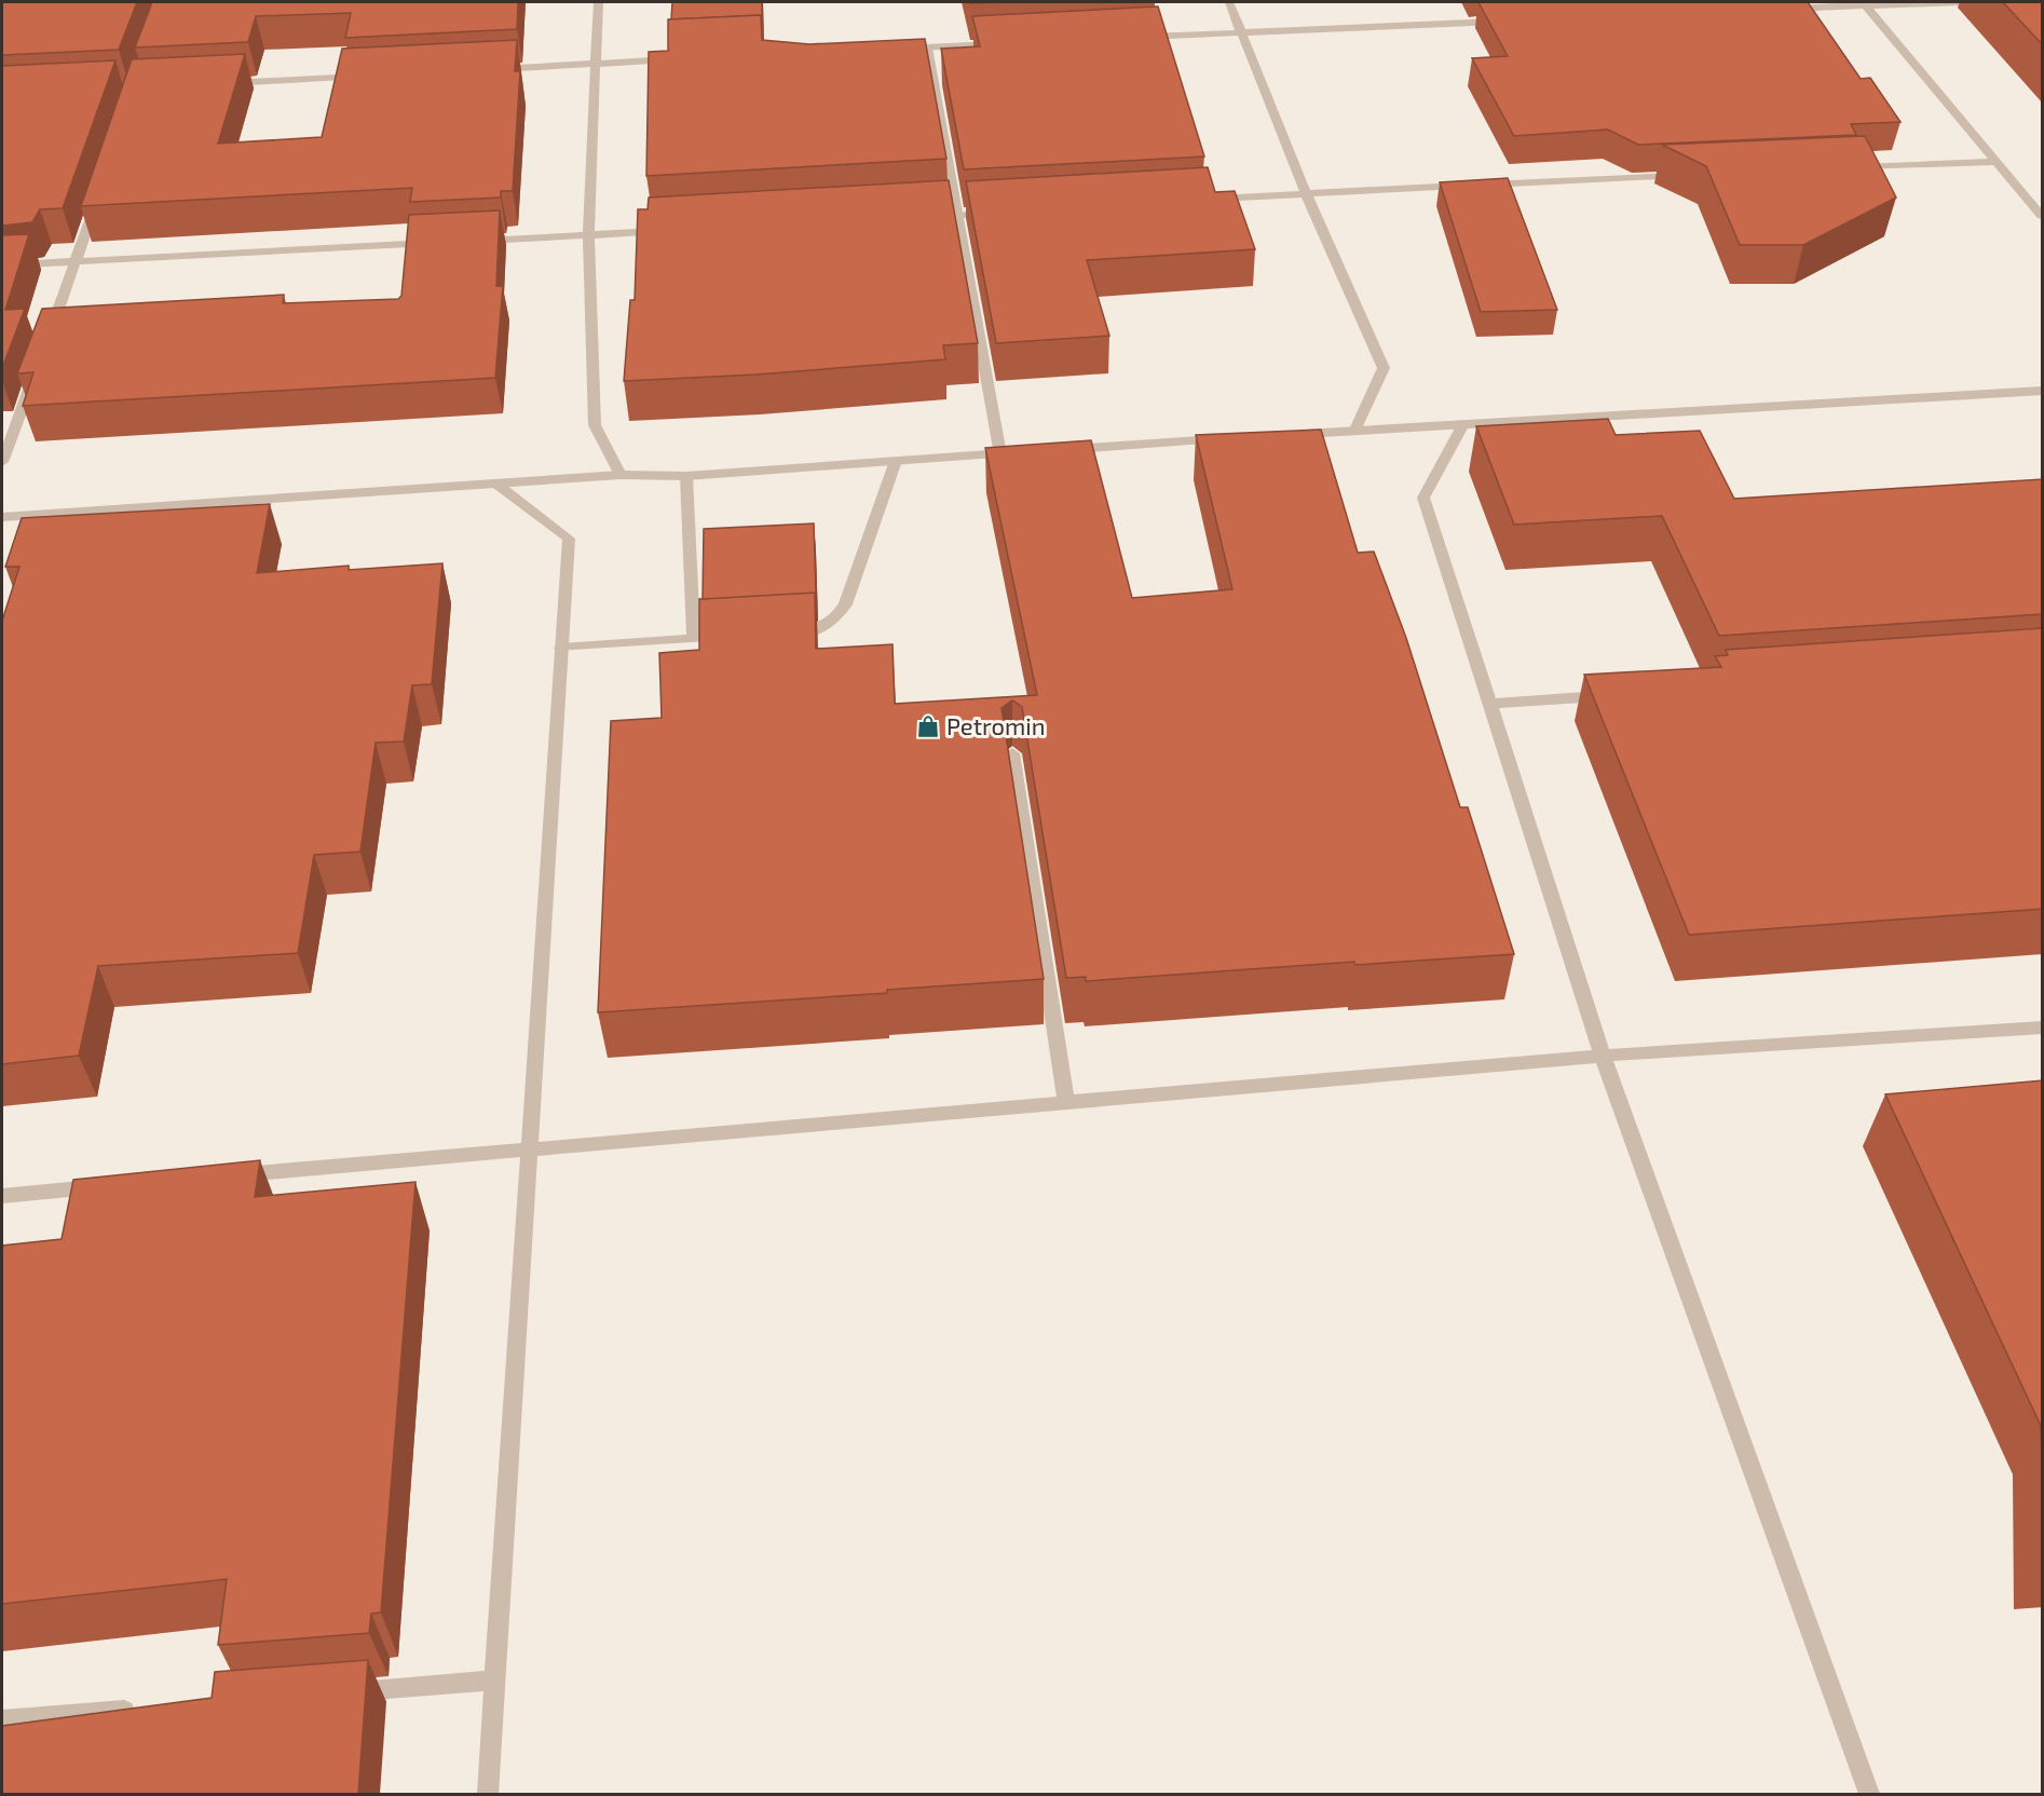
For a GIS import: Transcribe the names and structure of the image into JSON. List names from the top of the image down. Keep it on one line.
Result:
{"places":{"shop":["Petromin"]}}
